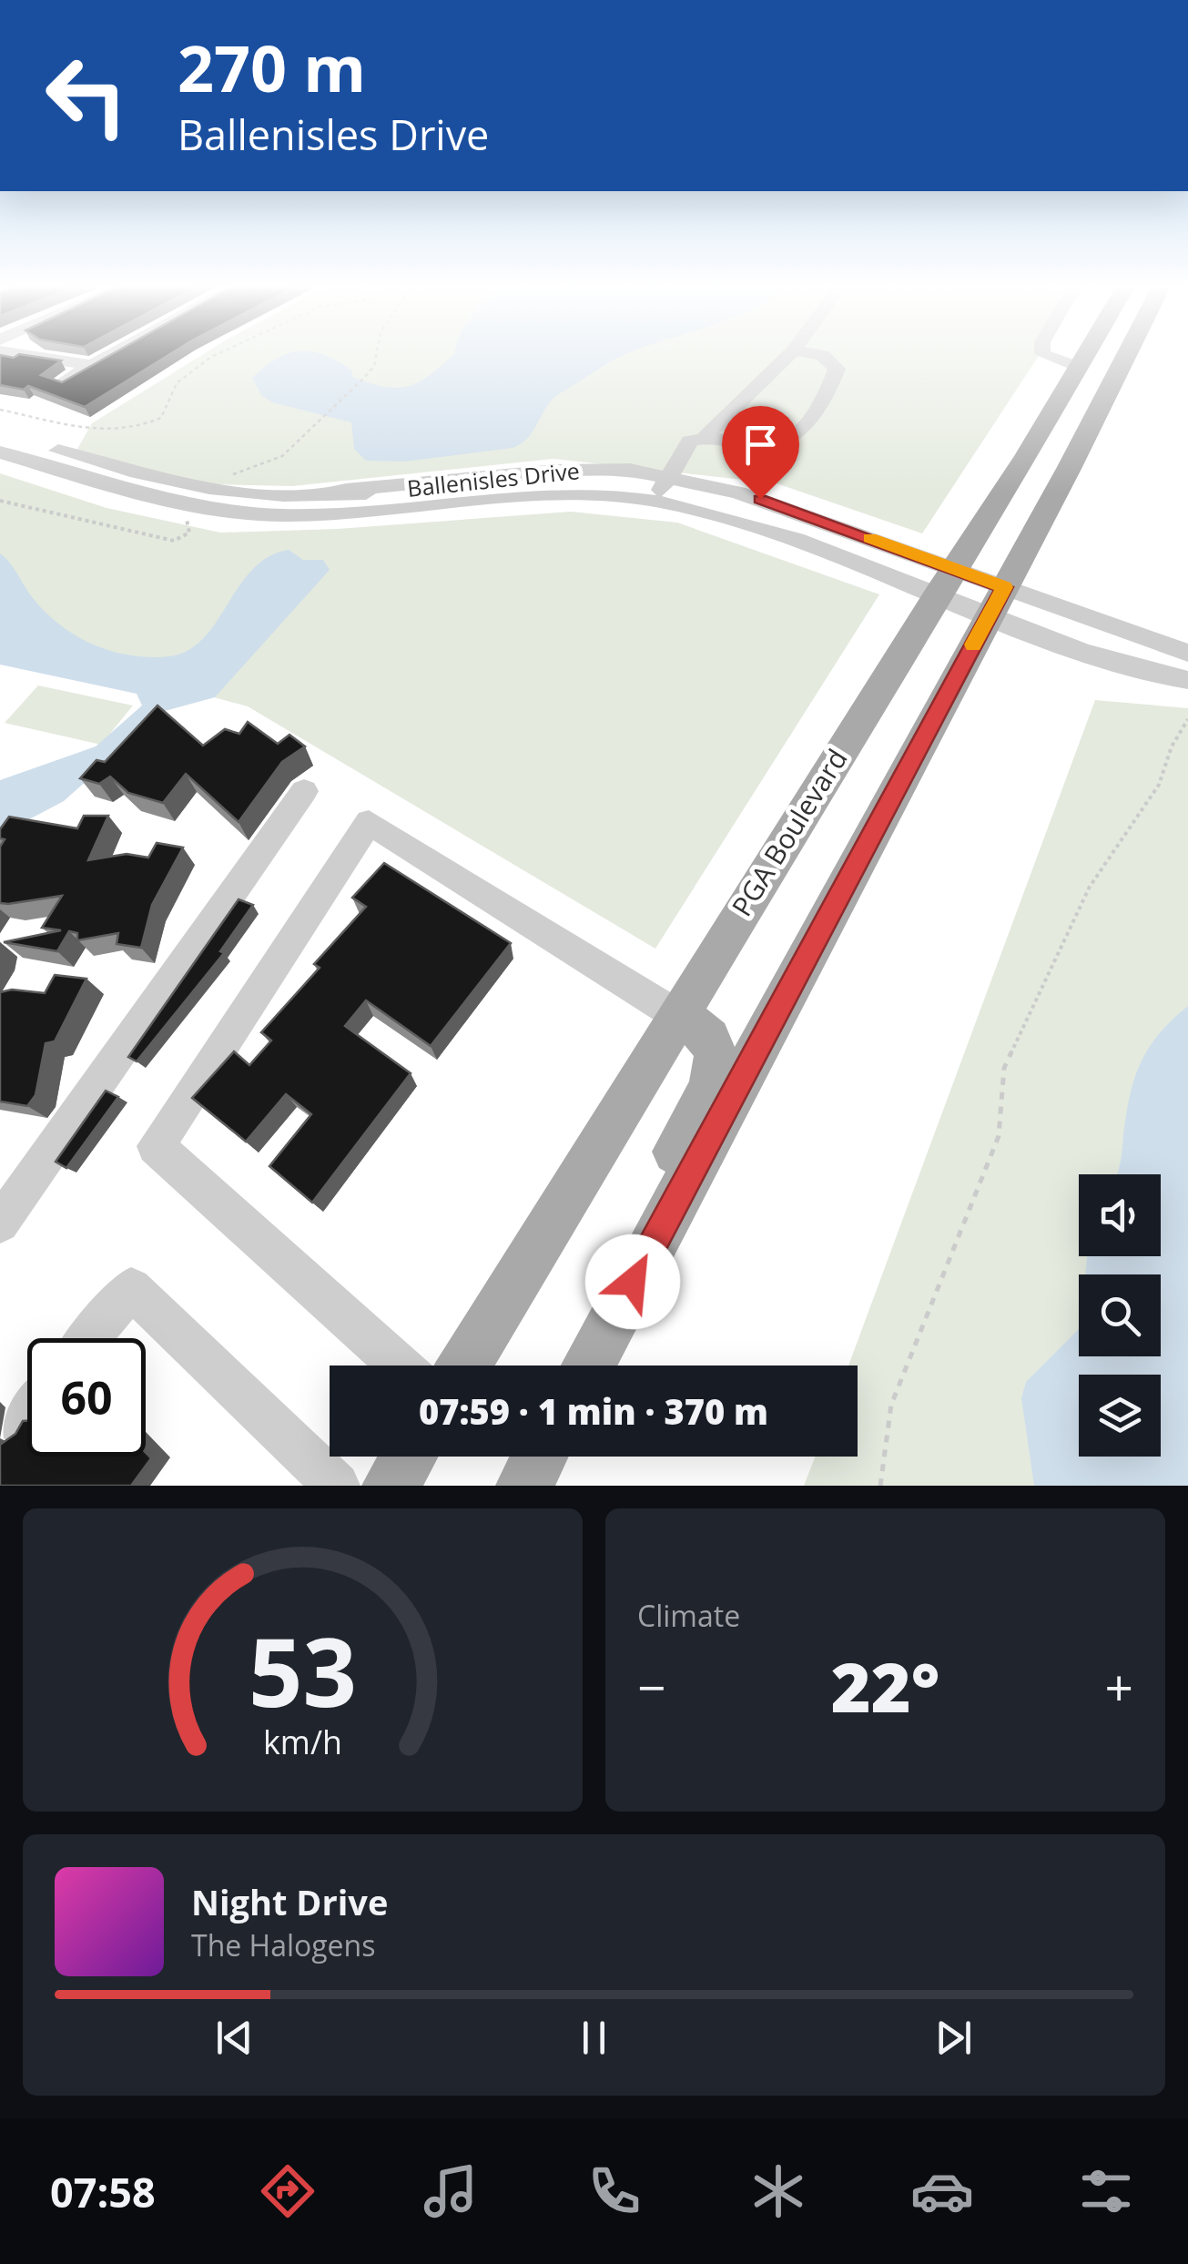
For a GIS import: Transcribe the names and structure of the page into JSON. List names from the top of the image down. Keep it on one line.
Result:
{"streets":{"main road":["PGA Boulevard"],"street":["Ballenisles Drive"]},"crossings":[["Ballenisles Drive","PGA Boulevard"]],"page":{"turn":["270 m","Ballenisles Drive"],"limit":"60","trip":"07:59 · 1 min · 370 m","tile":"Climate","heat":["−","22°","+"],"song":["Night Drive","The Halogens"],"tabs":"07:58","gauge":["53","km/h"]}}
